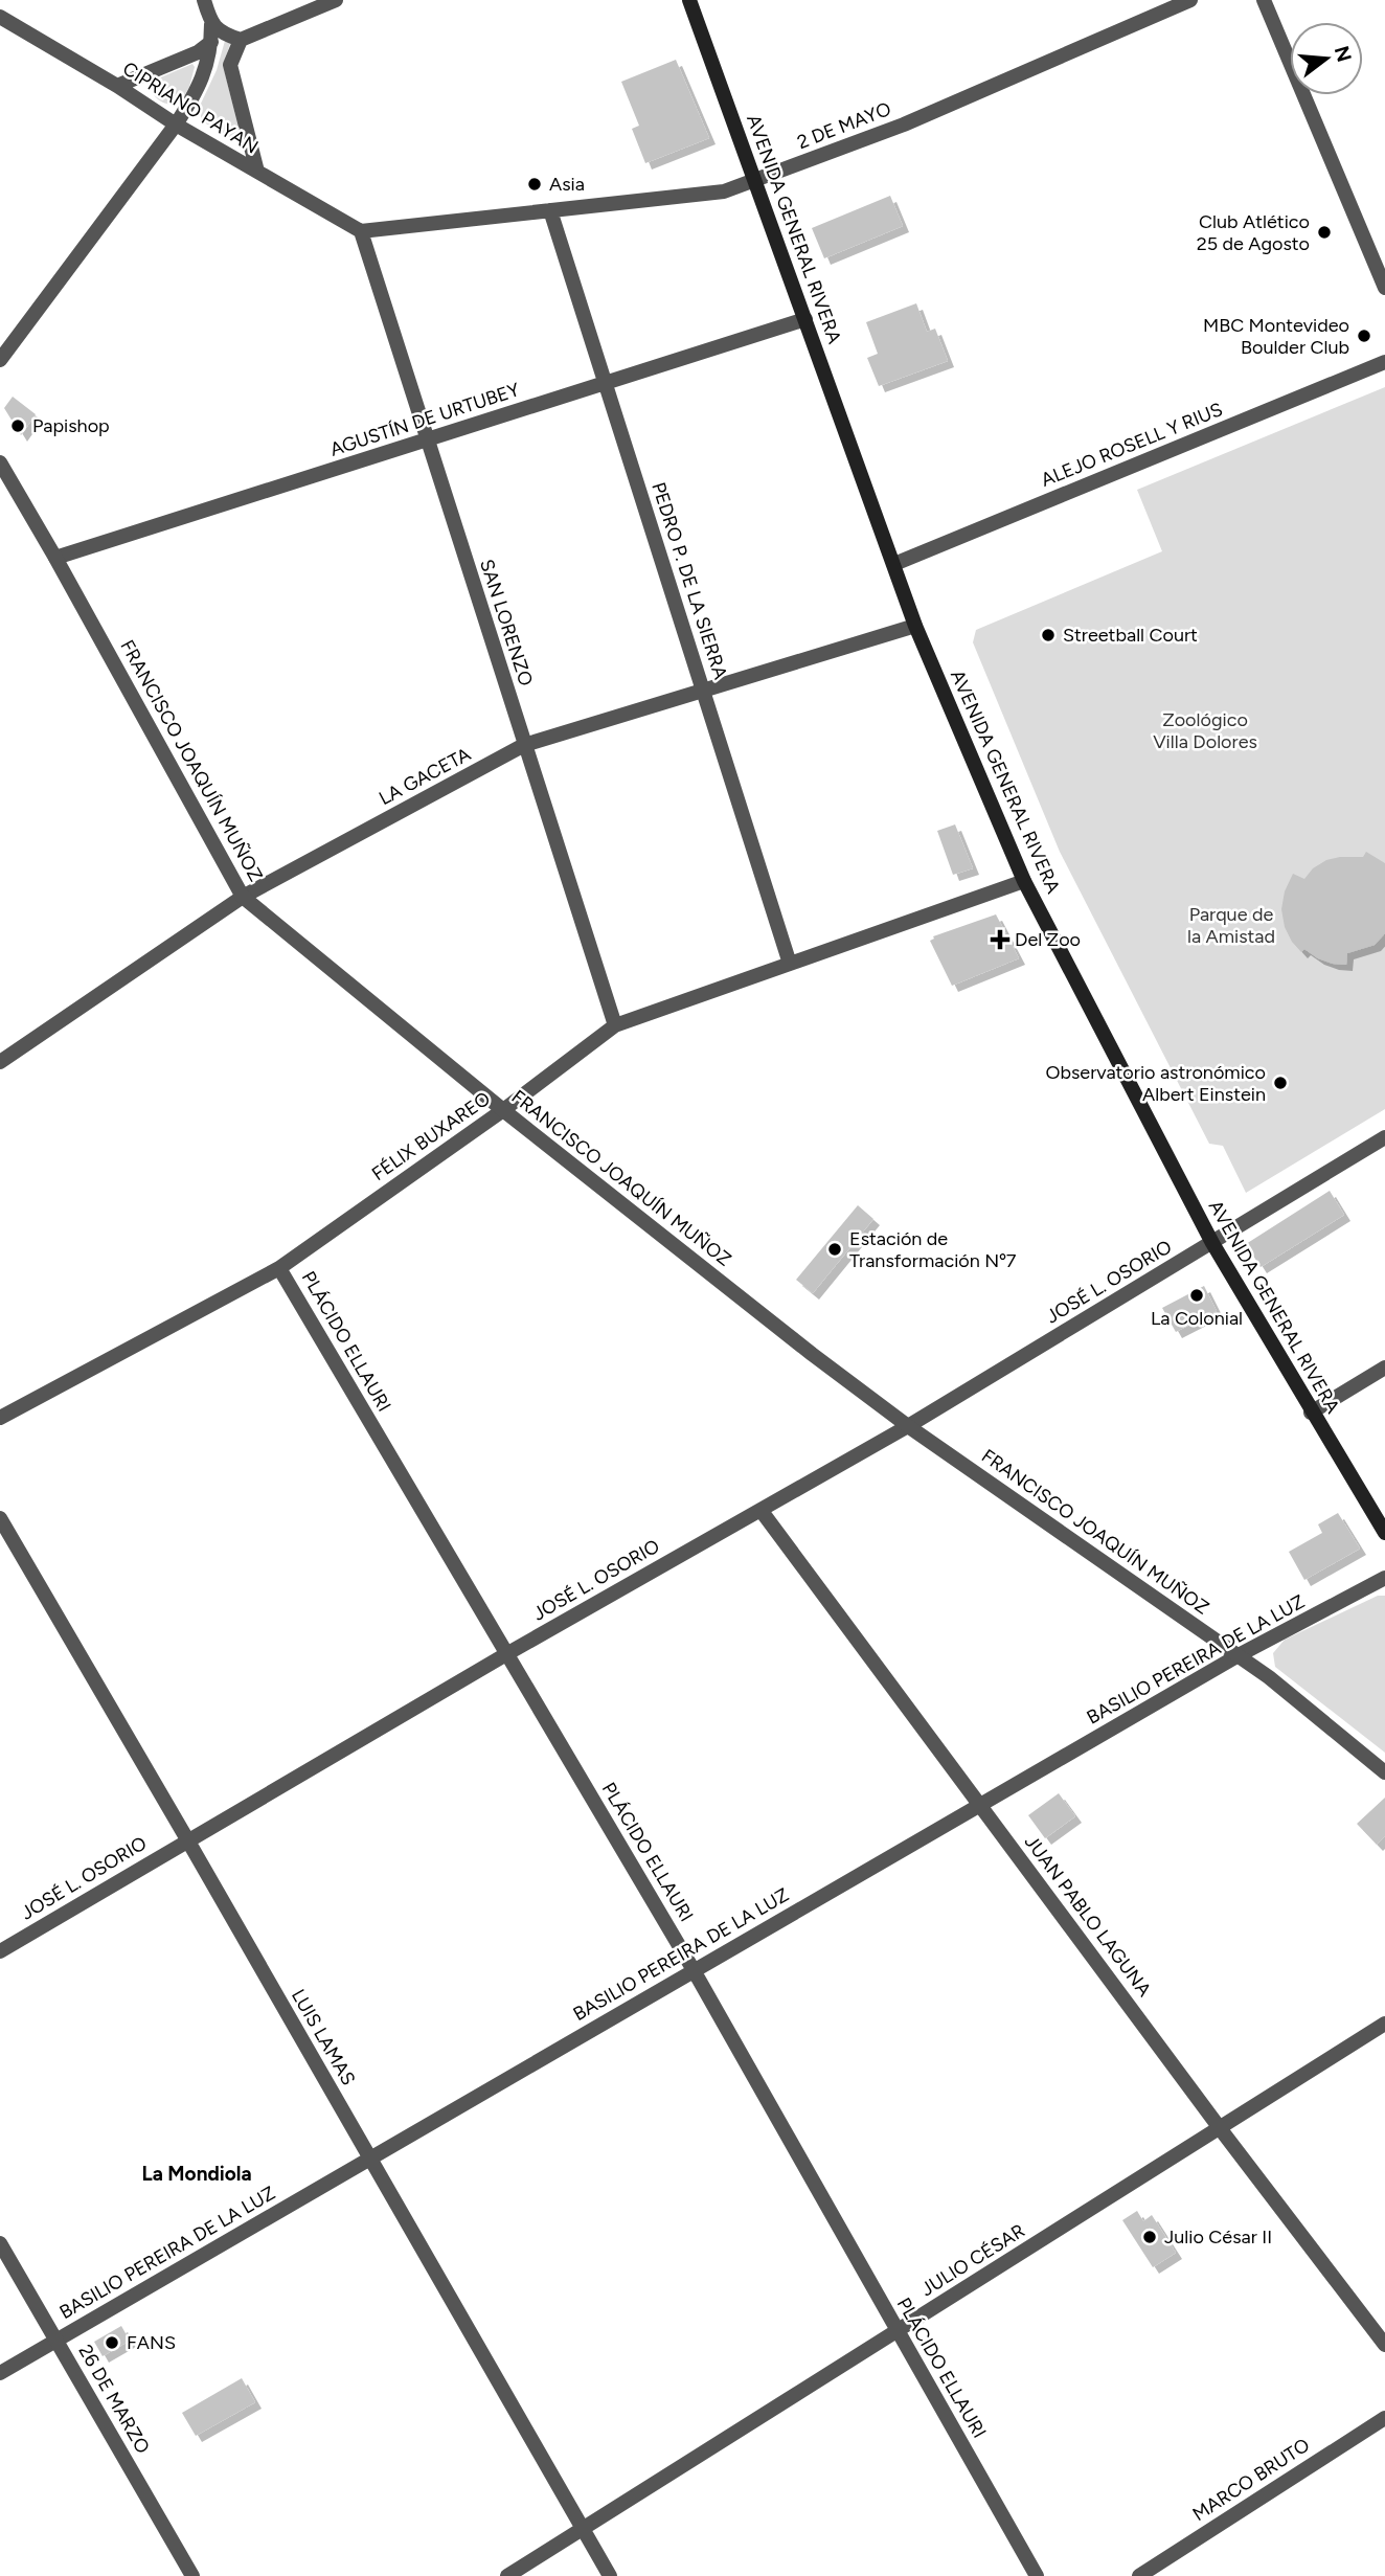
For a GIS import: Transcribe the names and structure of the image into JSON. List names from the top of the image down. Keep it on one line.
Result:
{"streets":{"main road":["AVENIDA GENERAL RIVERA"],"street":["CIPRIANO PAYAN","2 DE MAYO","AGUSTÍN DE URTUBEY","ALEJO ROSELL Y RIUS","PEDRO P. DE LA SIERRA","SAN LORENZO","FRANCISCO JOAQUÍN MUÑOZ","LA GACETA","FÉLIX BUXAREO","JOSÉ L. OSORIO","PLÁCIDO ELLAURI","BASILIO PEREIRA DE LA LUZ","JUAN PABLO LAGUNA","LUIS LAMAS","JULIO CÉSAR","26 DE MARZO","MARCO BRUTO"]},"crossings":[["CIPRIANO PAYAN","2 DE MAYO"],["CIPRIANO PAYAN","SAN LORENZO"],["2 DE MAYO","AVENIDA GENERAL RIVERA"],["2 DE MAYO","PEDRO P. DE LA SIERRA"],["2 DE MAYO","SAN LORENZO"],["AVENIDA GENERAL RIVERA","AGUSTÍN DE URTUBEY"],["AVENIDA GENERAL RIVERA","ALEJO ROSELL Y RIUS"],["AVENIDA GENERAL RIVERA","LA GACETA"],["AVENIDA GENERAL RIVERA","FÉLIX BUXAREO"],["AVENIDA GENERAL RIVERA","JOSÉ L. OSORIO"],["AGUSTÍN DE URTUBEY","PEDRO P. DE LA SIERRA"],["AGUSTÍN DE URTUBEY","SAN LORENZO"],["AGUSTÍN DE URTUBEY","FRANCISCO JOAQUÍN MUÑOZ"],["PEDRO P. DE LA SIERRA","LA GACETA"],["PEDRO P. DE LA SIERRA","FÉLIX BUXAREO"],["SAN LORENZO","LA GACETA"],["SAN LORENZO","FÉLIX BUXAREO"],["FRANCISCO JOAQUÍN MUÑOZ","LA GACETA"],["FRANCISCO JOAQUÍN MUÑOZ","FÉLIX BUXAREO"],["FRANCISCO JOAQUÍN MUÑOZ","JOSÉ L. OSORIO"],["FRANCISCO JOAQUÍN MUÑOZ","BASILIO PEREIRA DE LA LUZ"],["FÉLIX BUXAREO","PLÁCIDO ELLAURI"],["JOSÉ L. OSORIO","PLÁCIDO ELLAURI"],["JOSÉ L. OSORIO","JUAN PABLO LAGUNA"],["JOSÉ L. OSORIO","LUIS LAMAS"],["PLÁCIDO ELLAURI","BASILIO PEREIRA DE LA LUZ"],["PLÁCIDO ELLAURI","JULIO CÉSAR"],["BASILIO PEREIRA DE LA LUZ","JUAN PABLO LAGUNA"],["BASILIO PEREIRA DE LA LUZ","LUIS LAMAS"],["BASILIO PEREIRA DE LA LUZ","26 DE MARZO"],["JUAN PABLO LAGUNA","JULIO CÉSAR"],["LUIS LAMAS","JULIO CÉSAR"]],"districts":["La Mondiola"],"parks":["Zoológico Villa Dolores","Parque de la Amistad"],"places":{"other":["Asia","Club Atlético 25 de Agosto","MBC Montevideo Boulder Club","Papishop","Streetball Court","Observatorio astronómico Albert Einstein","Estación de Transformación Nº7","La Colonial","Julio César II","FANS"],"health":["Del Zoo"]},"north":"right"}
